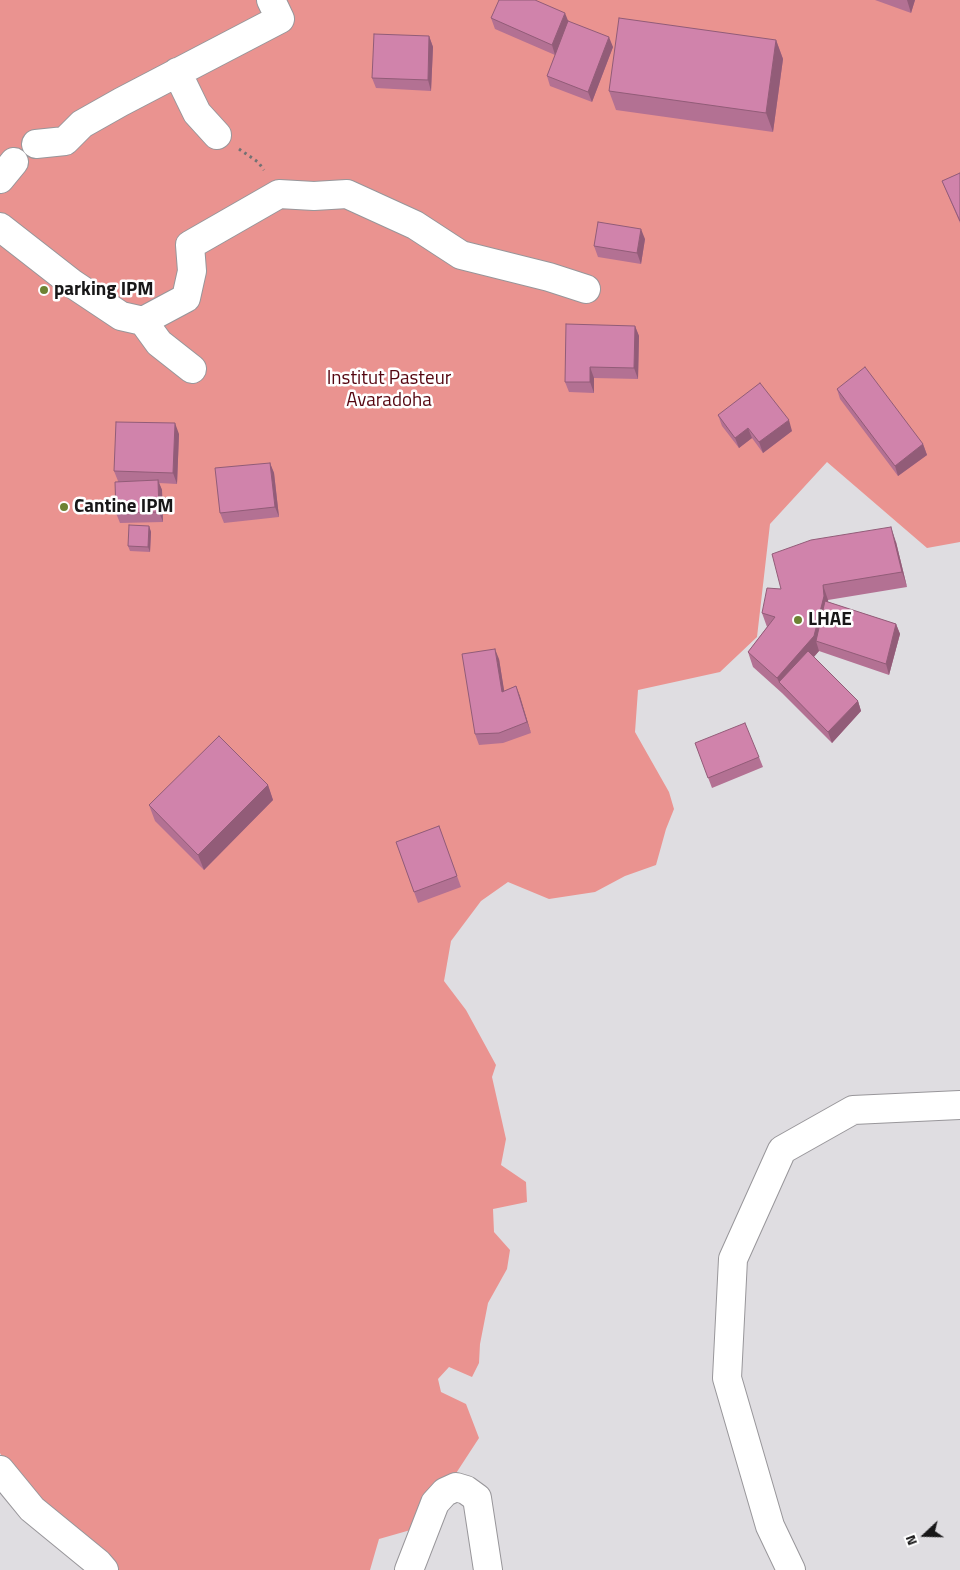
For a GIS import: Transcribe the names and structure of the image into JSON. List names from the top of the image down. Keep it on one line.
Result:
{"parks":["Institut Pasteur Avaradoha"],"places":["parking IPM","Cantine IPM","LHAE"],"north":"left"}
